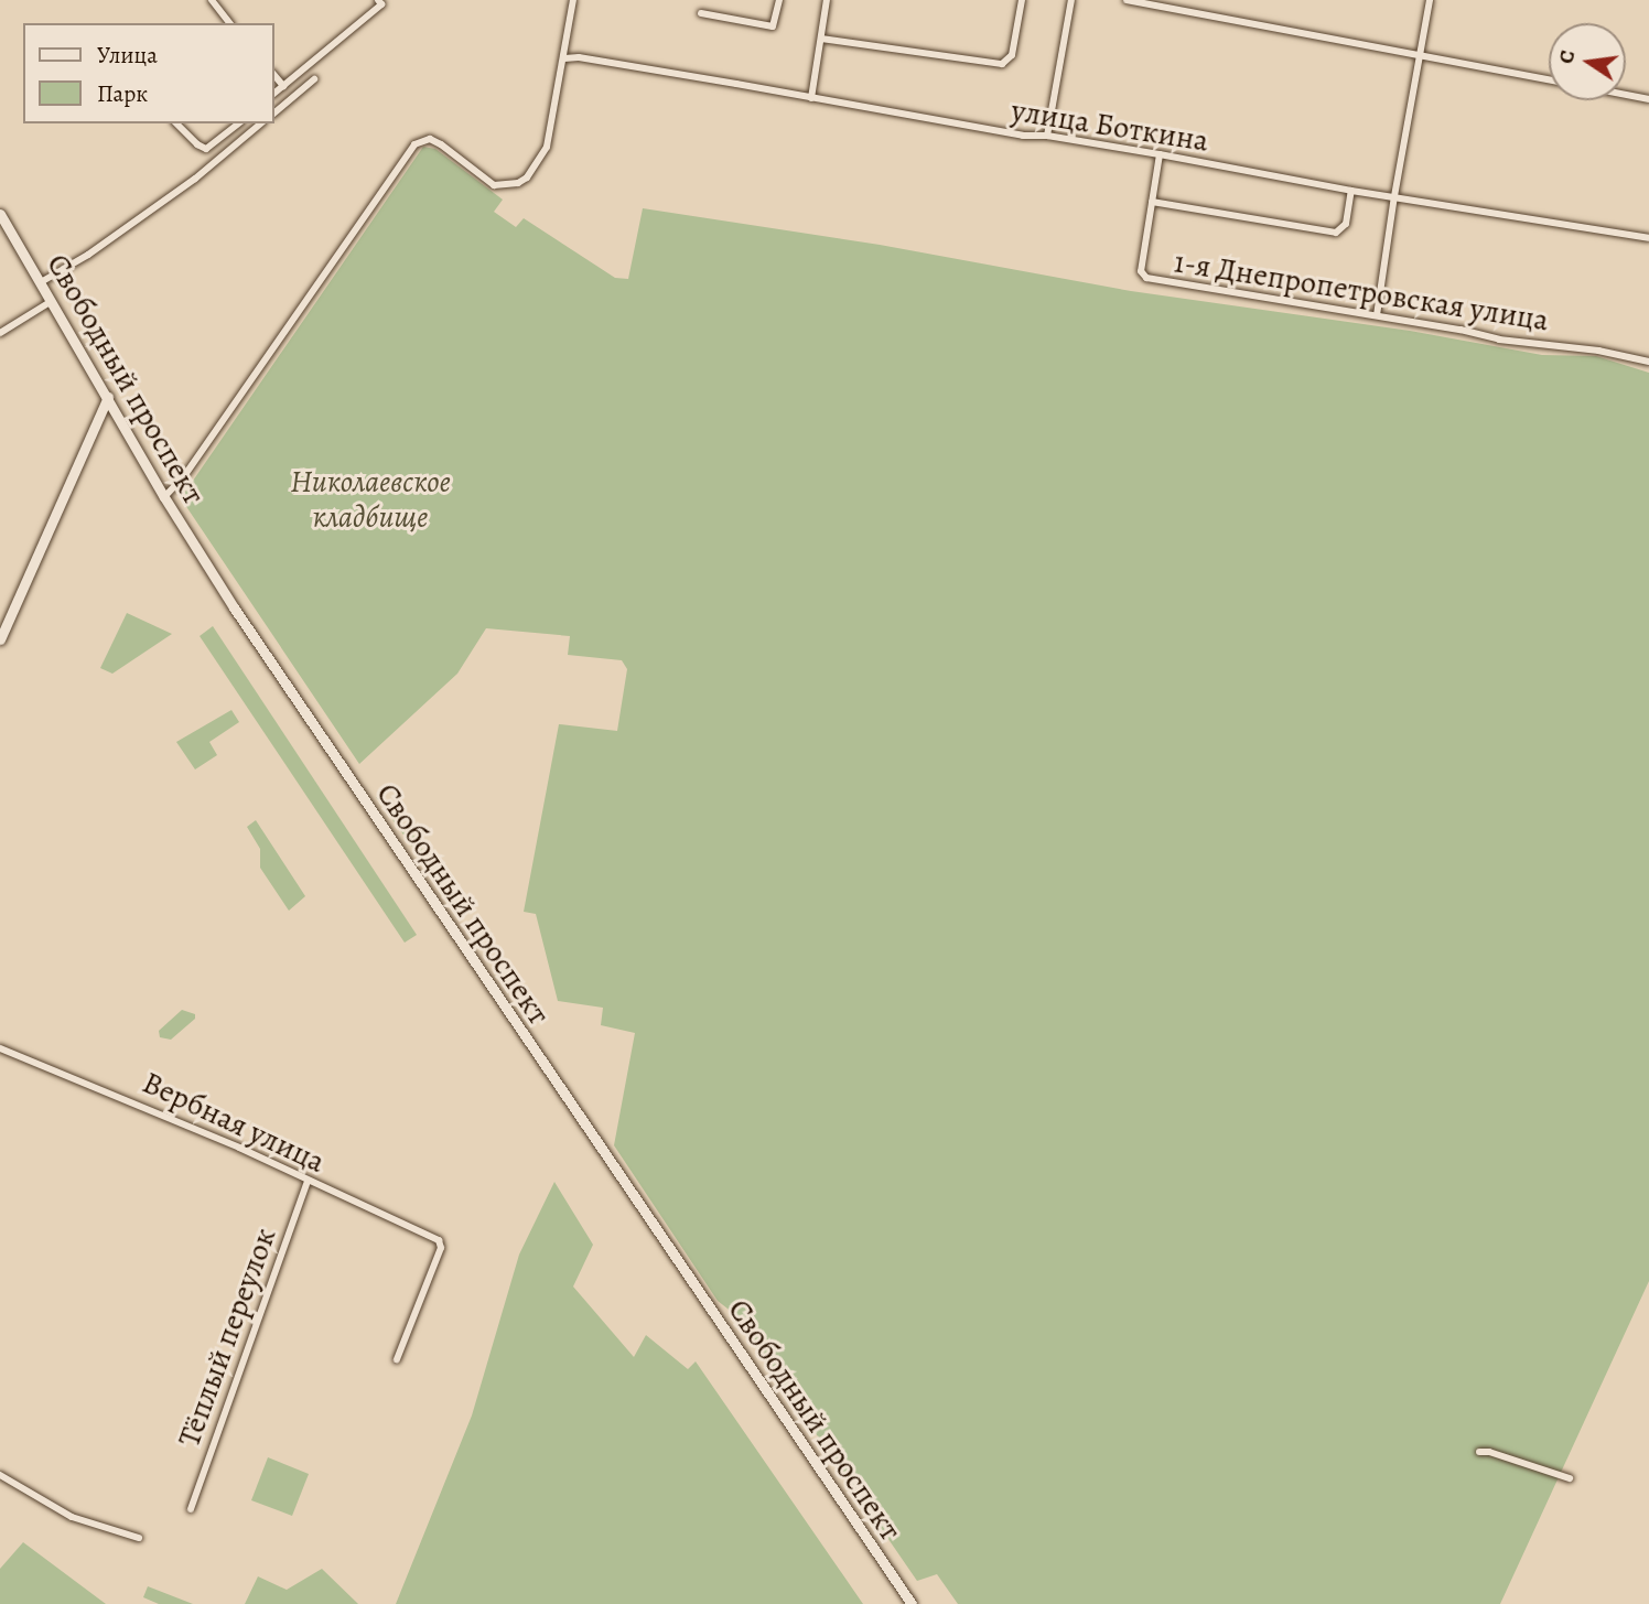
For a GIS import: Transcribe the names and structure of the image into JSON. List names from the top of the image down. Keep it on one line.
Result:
{"streets":{"main road":["Свободный проспект"],"street":["улица Боткина","1-я Днепропетровская улица","Вербная улица","Тёплый переулок"]},"crossings":[["улица Боткина","1-я Днепропетровская улица"],["Вербная улица","Тёплый переулок"]],"parks":["Николаевское кладбище"],"legend":["Улица","Парк"],"north":"left"}
